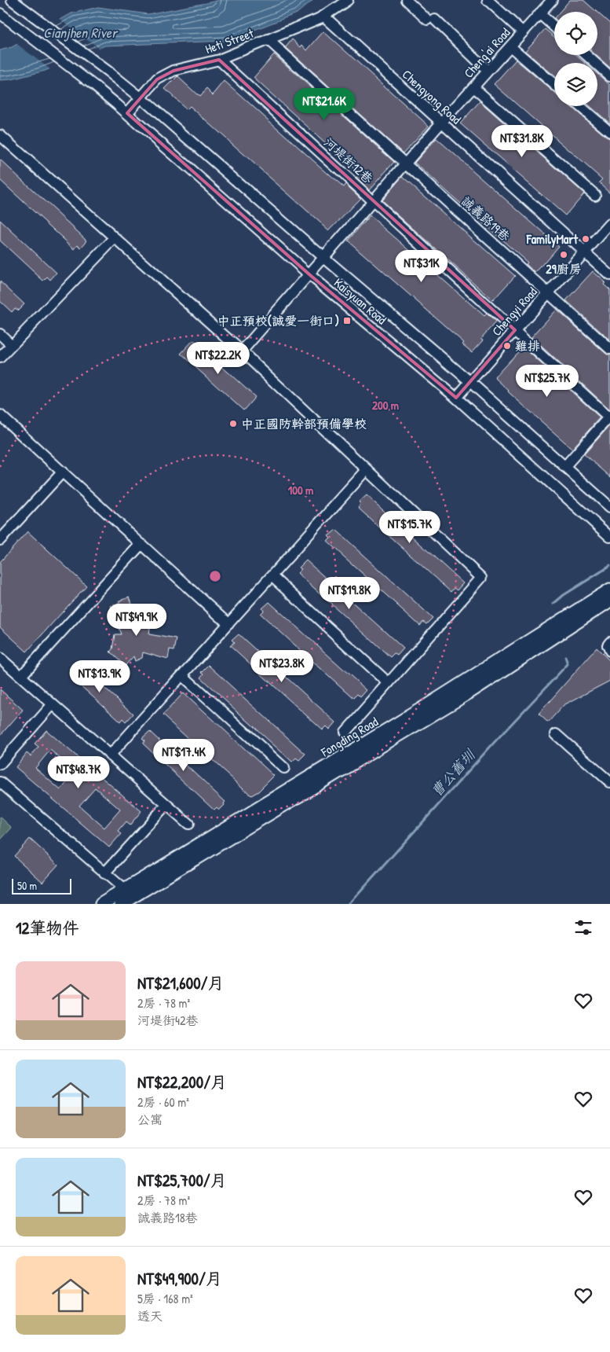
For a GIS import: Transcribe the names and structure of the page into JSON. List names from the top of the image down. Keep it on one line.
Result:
{"streets":{"main road":["Fongding Road"],"street":["Heti Street","Cheng'ai Road","Chengyong Road","河堤街12巷","誠義路19巷","Kaisyuan Road","Chengyi Road"]},"crossings":[["Heti Street","Chengyong Road"],["Heti Street","河堤街12巷"],["Heti Street","誠義路19巷"],["Heti Street","Kaisyuan Road"],["Cheng'ai Road","Chengyong Road"],["Cheng'ai Road","河堤街12巷"],["Cheng'ai Road","誠義路19巷"],["Cheng'ai Road","Kaisyuan Road"],["Chengyong Road","Chengyi Road"],["河堤街12巷","Chengyi Road"],["誠義路19巷","Chengyi Road"],["Kaisyuan Road","Chengyi Road"]],"water":["Cianjhen River","曹公舊圳"],"places":{"other":["FamilyMart","29廚房","雞排","中正國防幹部預備學校"],"transit":["中正預校(誠愛一街口)"]},"scale_bar":"50 m","page":{"price":["NT$21.6K","NT$31.8K","NT$31K","NT$22.2K","NT$25.7K","NT$15.7K","NT$19.8K","NT$49.9K","NT$23.8K","NT$13.9K","NT$17.4K","NT$48.7K"],"scale":"50 m","heading":"12筆物件","list":[{"name":"NT$21,600/月","note":"2房 · 78 m² · 河堤街42巷"},{"name":"NT$22,200/月","note":"2房 · 60 m² · 公寓"},{"name":"NT$25,700/月","note":"2房 · 78 m² · 誠義路18巷"},{"name":"NT$49,900/月","note":"5房 · 168 m² · 透天"}]},"rings":["200 m","100 m"]}
